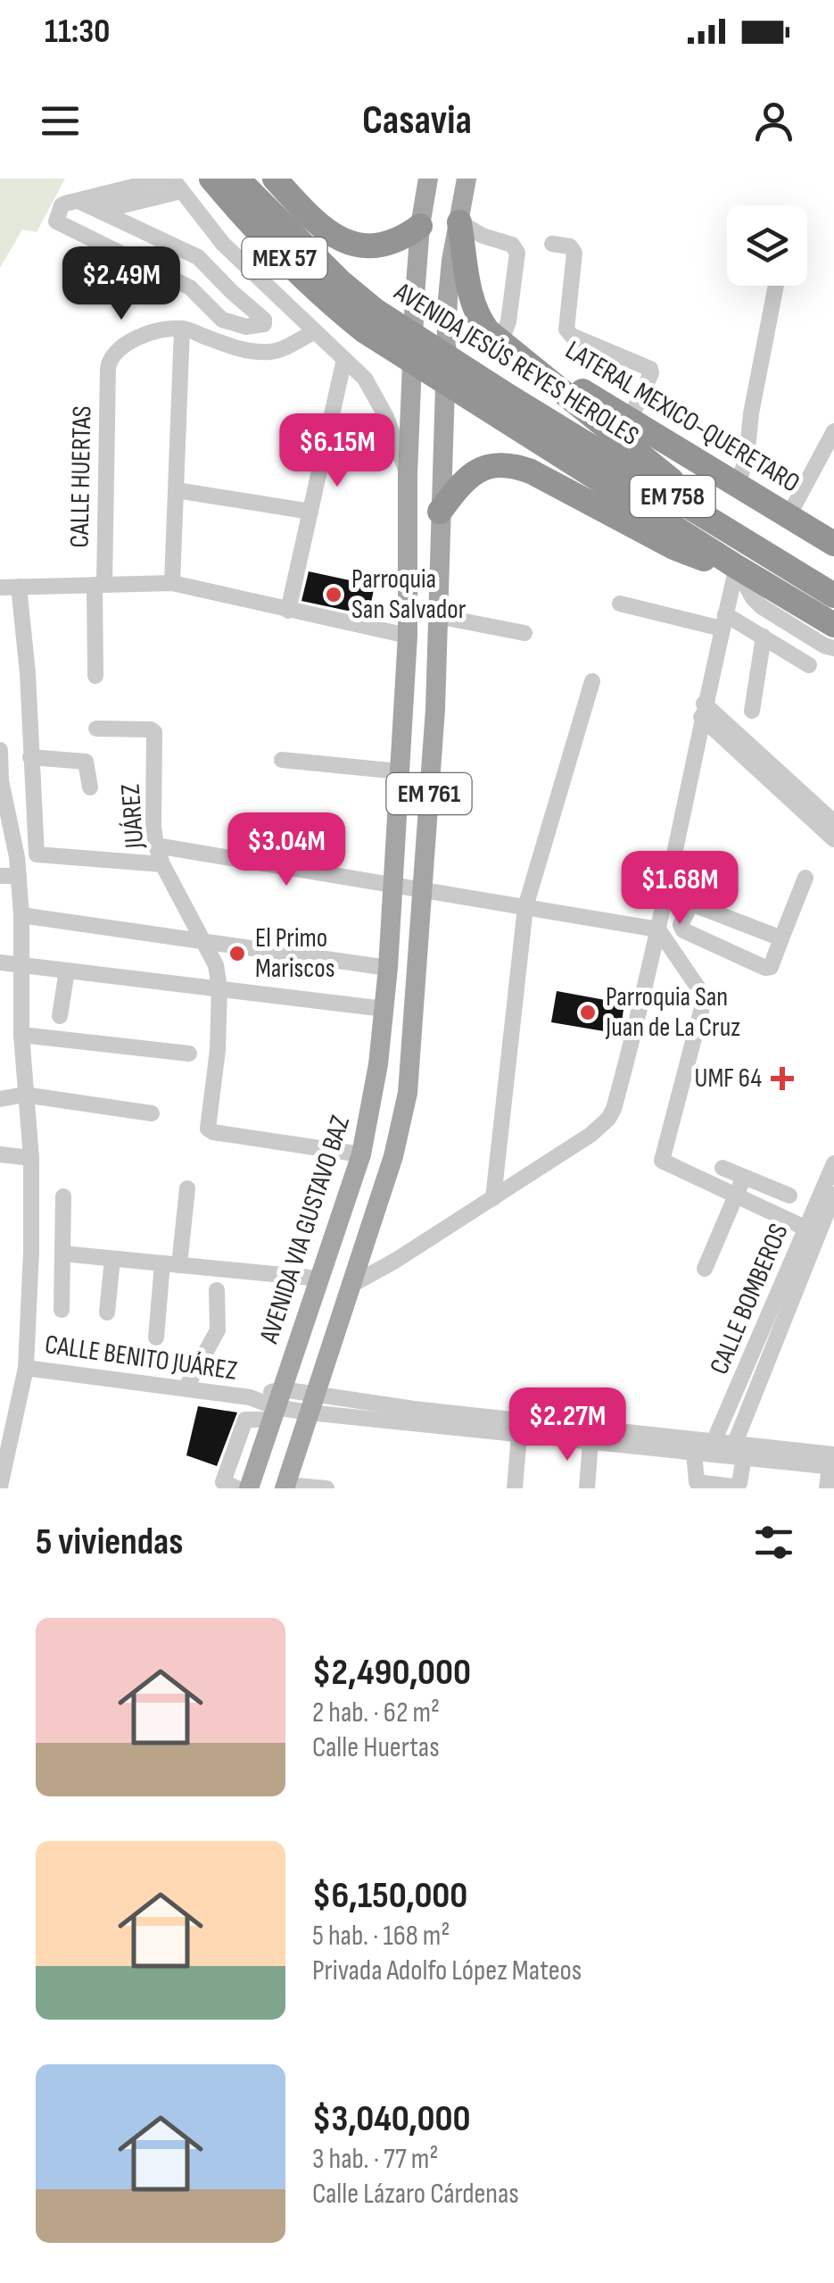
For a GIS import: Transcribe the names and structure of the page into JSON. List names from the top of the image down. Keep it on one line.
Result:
{"streets":{"highway":["MEX 57","AVENIDA JESÚS REYES HEROLES","LATERAL MEXICO-QUERETARO","EM 758"],"main road":["EM 761","AVENIDA VIA GUSTAVO BAZ"],"street":["CALLE HUERTAS","JUÁREZ","CALLE BOMBEROS","CALLE BENITO JUÁREZ"]},"crossings":[["MEX 57","AVENIDA JESÚS REYES HEROLES"],["AVENIDA VIA GUSTAVO BAZ","CALLE BENITO JUÁREZ"]],"places":{"other":["Parroquia San Salvador","El Primo Mariscos","Parroquia San Juan de La Cruz"],"health":["UMF 64"]},"page":{"status":"11:30","header":"Casavia","price":["$2.49M","$6.15M","$3.04M","$1.68M","$2.27M"],"heading":"5 viviendas","list":[{"name":"$2,490,000","note":"2 hab. · 62 m² · Calle Huertas"},{"name":"$6,150,000","note":"5 hab. · 168 m² · Privada Adolfo López Mateos"},{"name":"$3,040,000","note":"3 hab. · 77 m² · Calle Lázaro Cárdenas"}]}}
